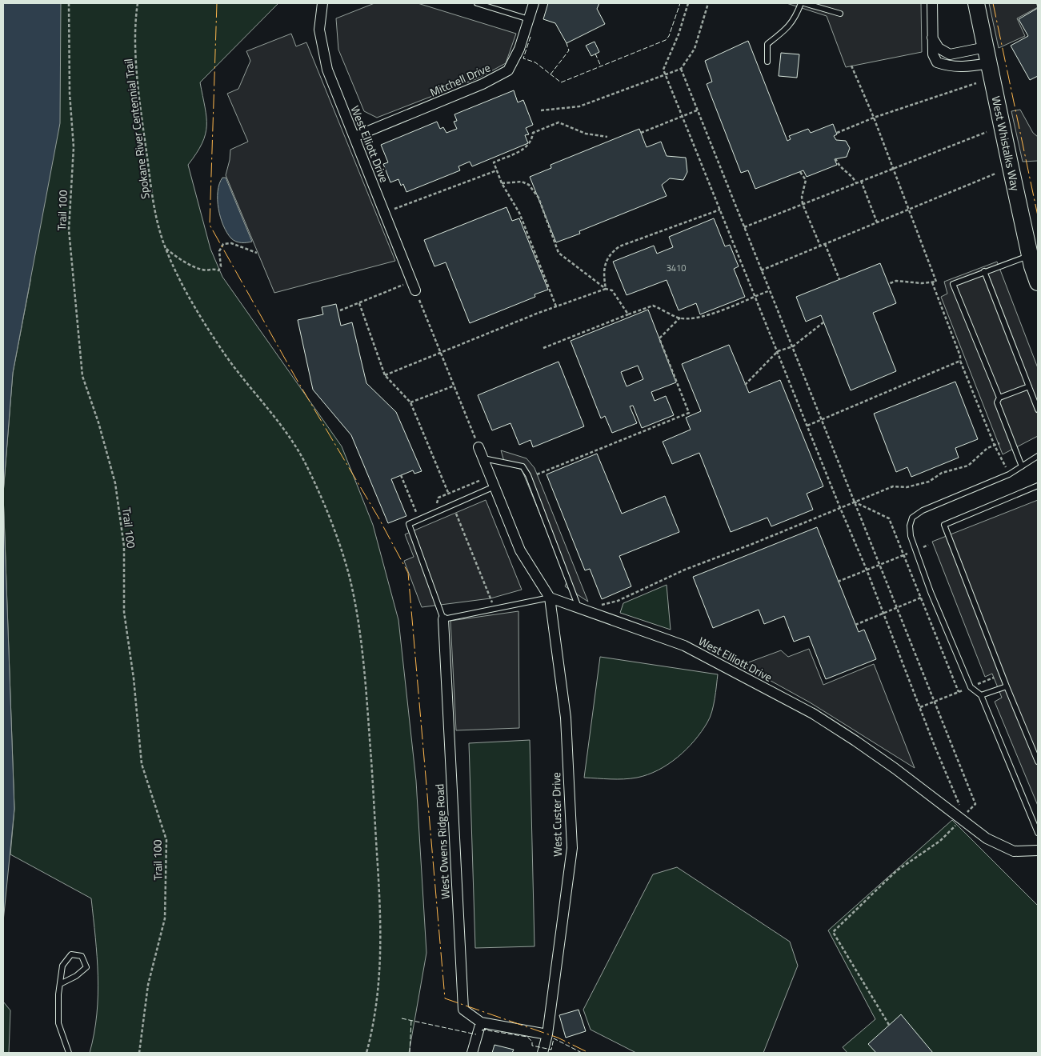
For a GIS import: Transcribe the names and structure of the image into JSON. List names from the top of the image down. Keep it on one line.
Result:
{"streets":{"main road":["West Whistalks Way"],"street":["Mitchell Drive","West Elliott Drive","West Custer Drive","West Owens Ridge Road"],"path":["Spokane River Centennial Trail","Trail 100"]},"crossings":[["Mitchell Drive","West Elliott Drive"],["West Elliott Drive","West Custer Drive"]],"house_numbers":["3410"]}
